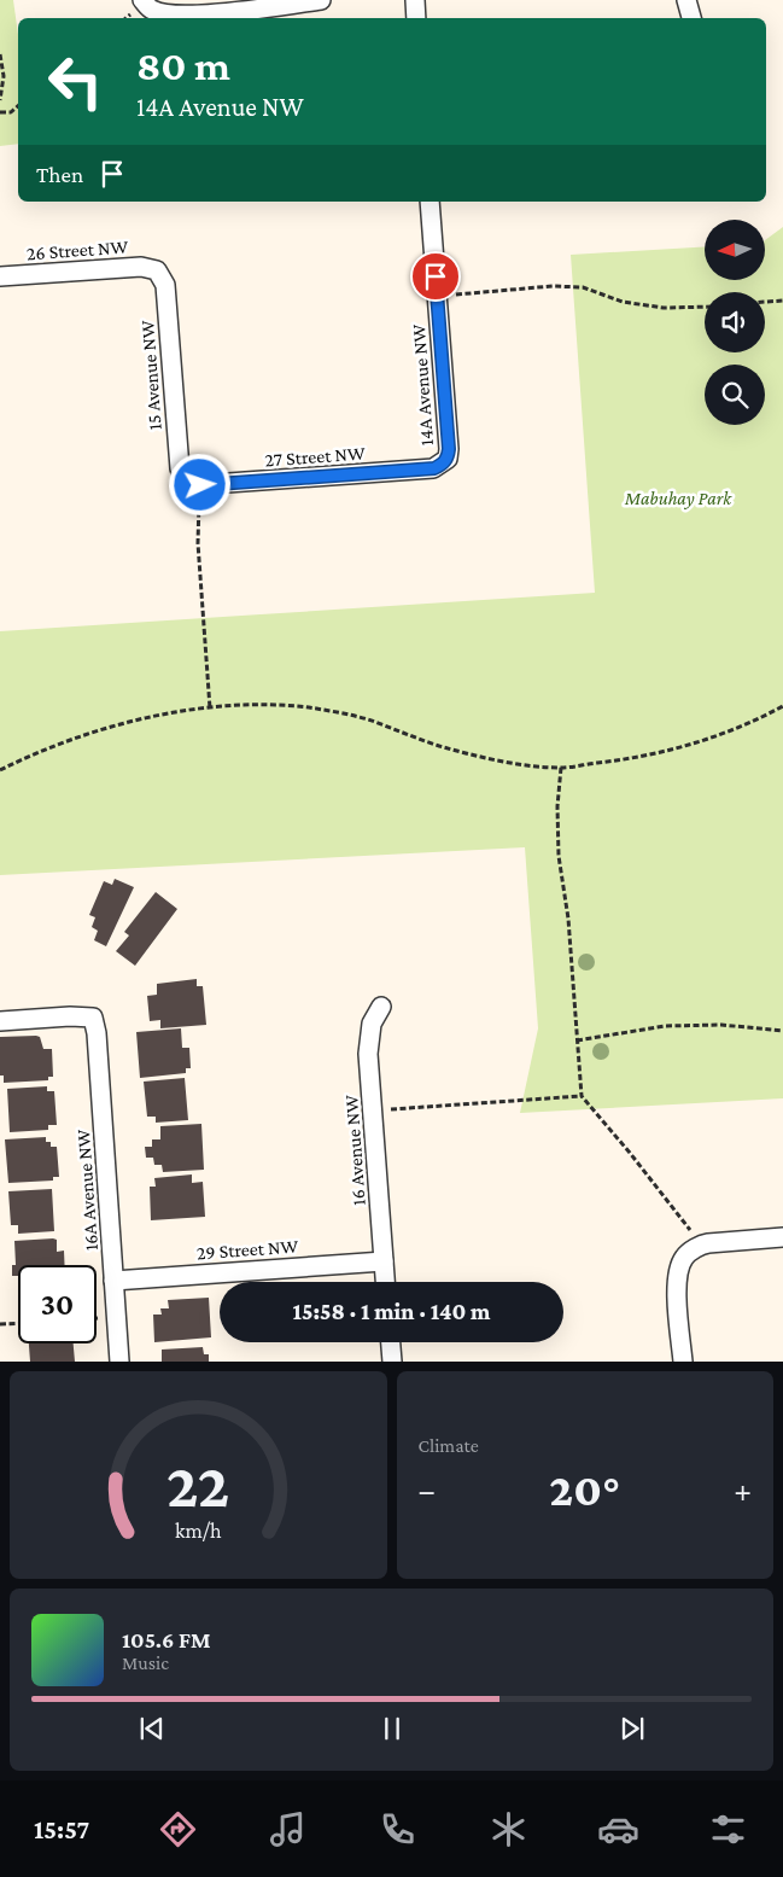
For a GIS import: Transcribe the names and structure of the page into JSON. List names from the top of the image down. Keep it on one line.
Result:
{"streets":{"street":["26 Street NW","15 Avenue NW","14A Avenue NW","27 Street NW","16 Avenue NW","16A Avenue NW","29 Street NW"]},"crossings":[["26 Street NW","15 Avenue NW"],["15 Avenue NW","27 Street NW"],["14A Avenue NW","27 Street NW"],["16 Avenue NW","29 Street NW"],["16A Avenue NW","29 Street NW"]],"parks":["Mabuhay Park"],"north":"left","page":{"turn":["80 m","14A Avenue NW"],"then":"Then","limit":"30","trip":"15:58 · 1 min · 140 m","tile":"Climate","heat":["−","20°","+"],"song":["105.6 FM","Music"],"tabs":"15:57","gauge":["22","km/h"]}}
